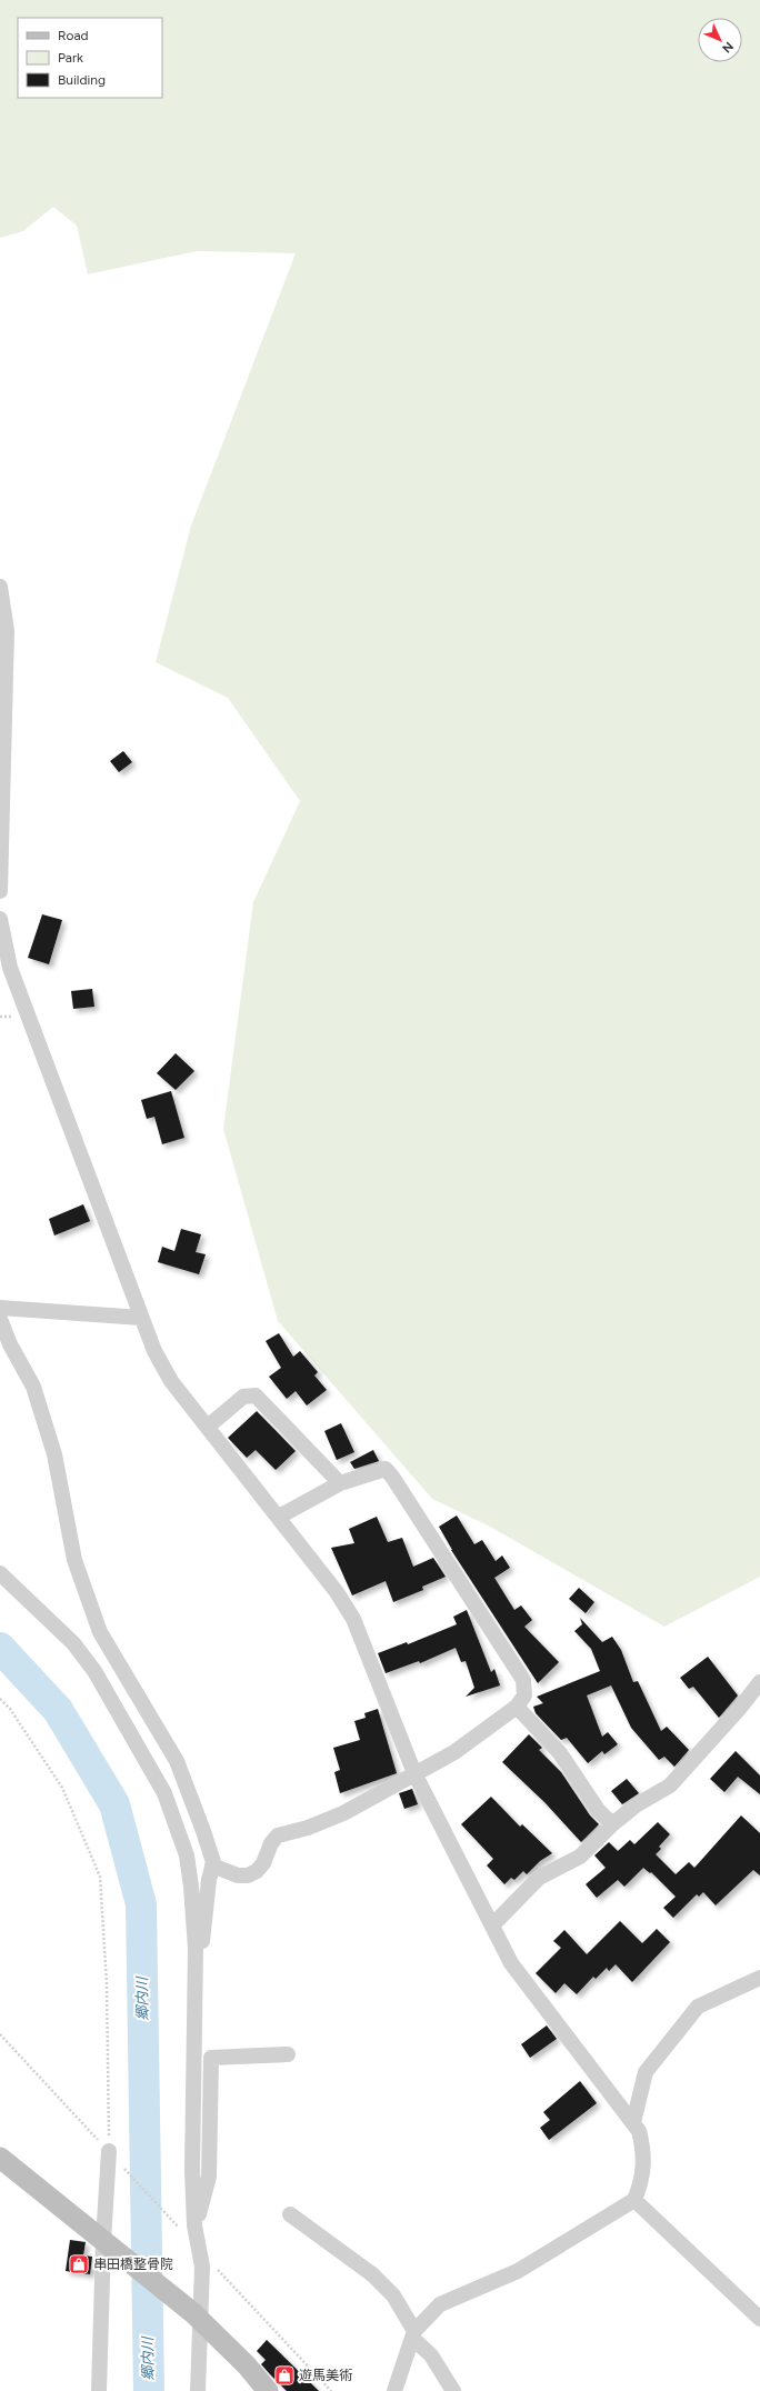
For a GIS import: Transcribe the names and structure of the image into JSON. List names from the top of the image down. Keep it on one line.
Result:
{"water":["郷内川"],"places":{"shop":["串田橋整骨院","遊馬美術"]},"legend":["Road","Park","Building"],"north":"bottom right"}
